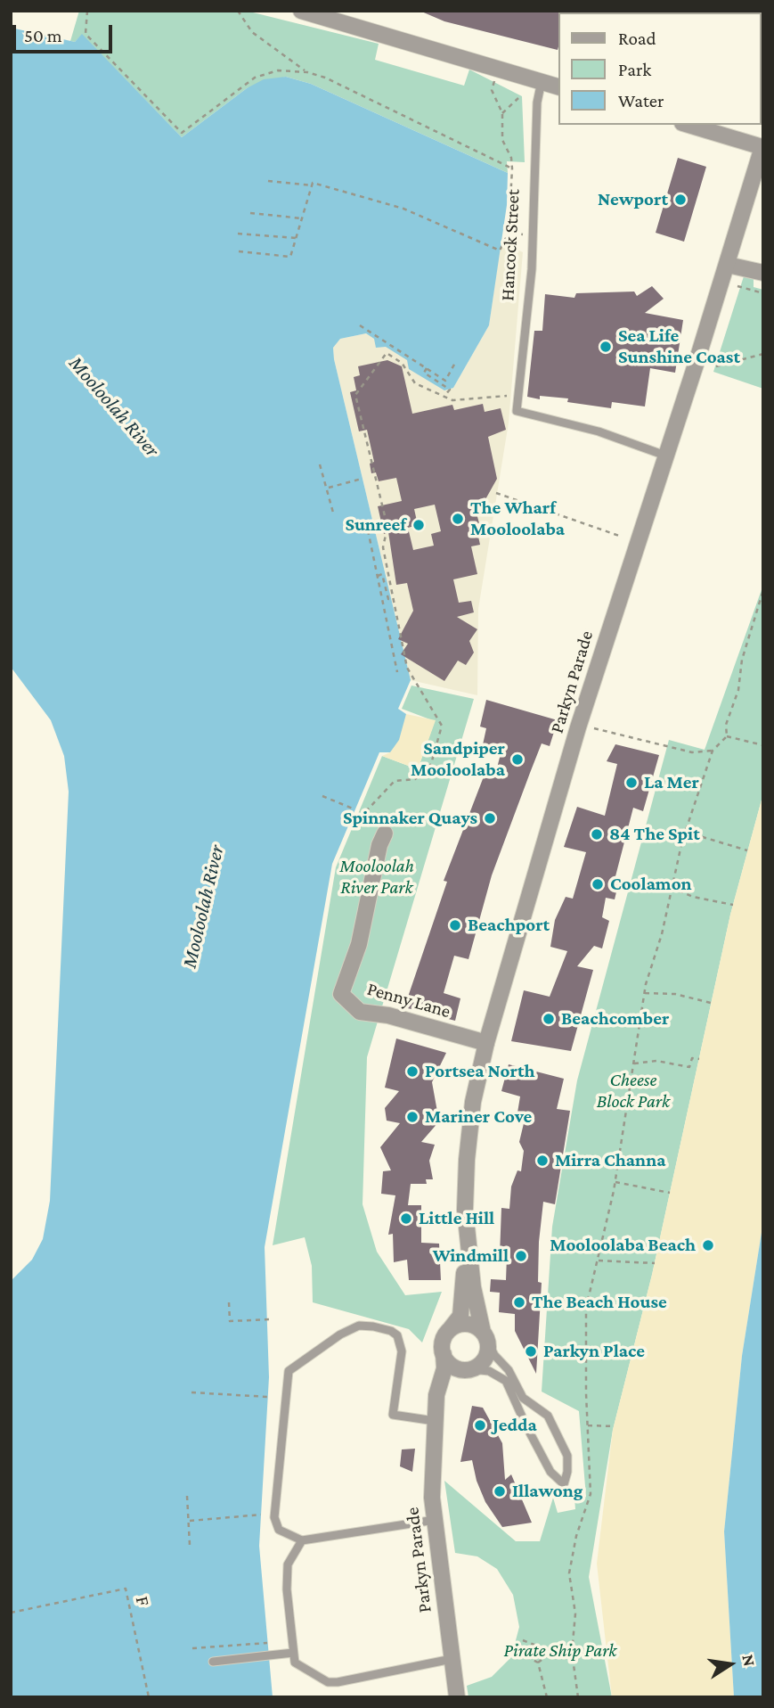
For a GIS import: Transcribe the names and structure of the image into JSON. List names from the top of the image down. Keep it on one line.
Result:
{"streets":{"street":["Parkyn Parade","Penny Lane"],"lane":["Hancock Street"],"path":["F"]},"crossings":[["Hancock Street","Parkyn Parade"],["Parkyn Parade","Penny Lane"]],"water":["Mooloolah River"],"parks":["Mooloolah River Park","Cheese Block Park","Pirate Ship Park"],"places":["Newport","Sea Life Sunshine Coast","The Wharf Mooloolaba","Sunreef","Sandpiper Mooloolaba","La Mer","Spinnaker Quays","84 The Spit","Coolamon","Beachport","Beachcomber","Portsea North","Mariner Cove","Mirra Channa","Little Hill","Mooloolaba Beach","Windmill","The Beach House","Parkyn Place","Jedda","Illawong"],"legend":["Road","Park","Water"],"scale_bar":"50 m","north":"right"}
